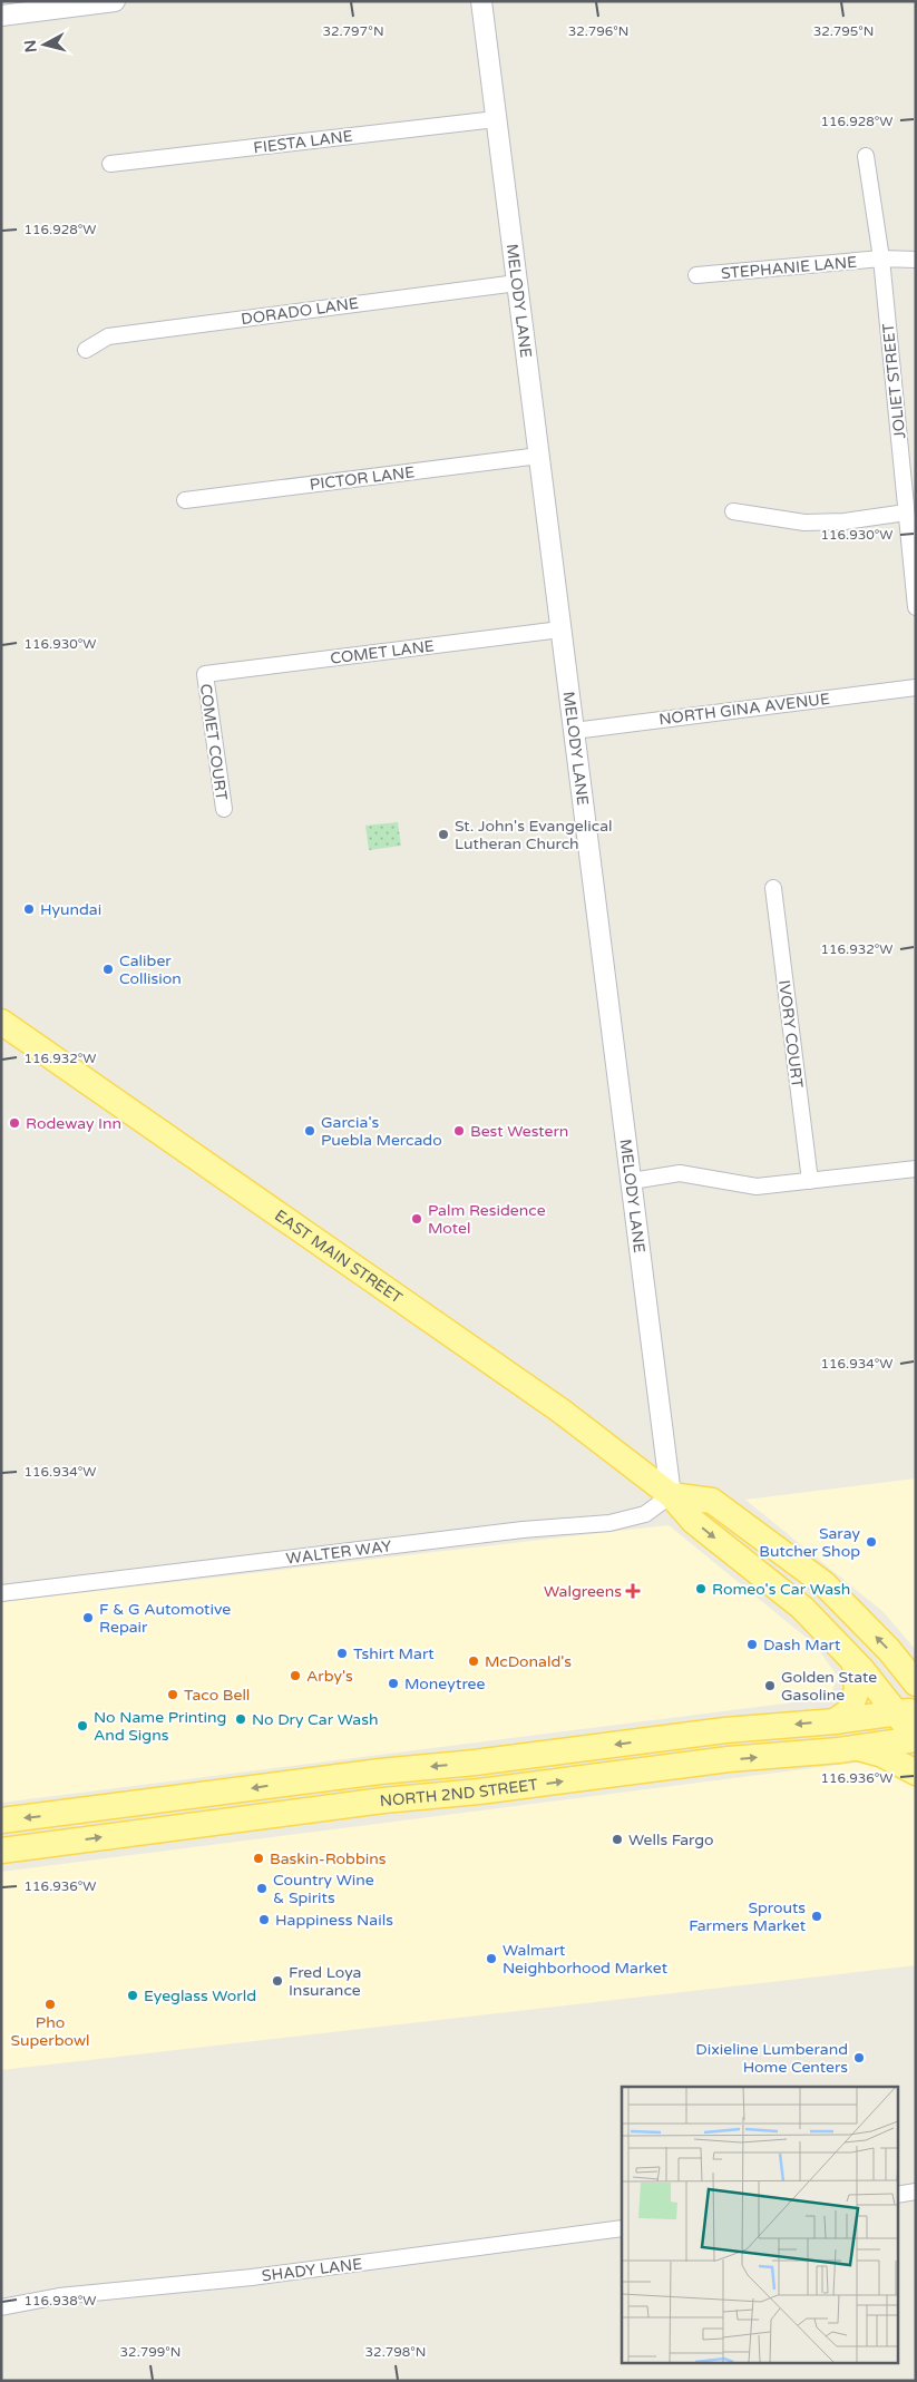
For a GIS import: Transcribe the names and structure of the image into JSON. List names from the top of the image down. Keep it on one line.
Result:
{"streets":{"main road":["EAST MAIN STREET","NORTH 2ND STREET"],"street":["FIESTA LANE","STEPHANIE LANE","MELODY LANE","DORADO LANE","JOLIET STREET","PICTOR LANE","COMET LANE","NORTH GINA AVENUE","COMET COURT","IVORY COURT","WALTER WAY","SHADY LANE"]},"crossings":[["FIESTA LANE","MELODY LANE"],["STEPHANIE LANE","JOLIET STREET"],["MELODY LANE","DORADO LANE"],["MELODY LANE","PICTOR LANE"],["MELODY LANE","COMET LANE"],["MELODY LANE","NORTH GINA AVENUE"],["MELODY LANE","EAST MAIN STREET"],["MELODY LANE","WALTER WAY"],["COMET LANE","COMET COURT"],["EAST MAIN STREET","WALTER WAY"],["EAST MAIN STREET","NORTH 2ND STREET"]],"places":{"other":["St. John's Evangelical Lutheran Church","Hyundai","Caliber Collision","Rodeway Inn","Garcia's Puebla Mercado","Best Western","Palm Residence Motel","Saray Butcher Shop","Romeo's Car Wash","F & G Automotive Repair","Dash Mart","Tshirt Mart","McDonald's","Arby's","Moneytree","Golden State Gasoline","Taco Bell","No Dry Car Wash","No Name Printing And Signs","Wells Fargo","Baskin-Robbins","Country Wine & Spirits","Sprouts Farmers Market","Happiness Nails","Walmart Neighborhood Market","Fred Loya Insurance","Eyeglass World","Pho Superbowl","Dixieline Lumberand Home Centers"],"health":["Walgreens"]},"north":"left","coordinates":["32.797°N","32.796°N","32.795°N","116.928°W","116.930°W","116.932°W","116.934°W","116.936°W","116.938°W","32.799°N","32.798°N"]}
